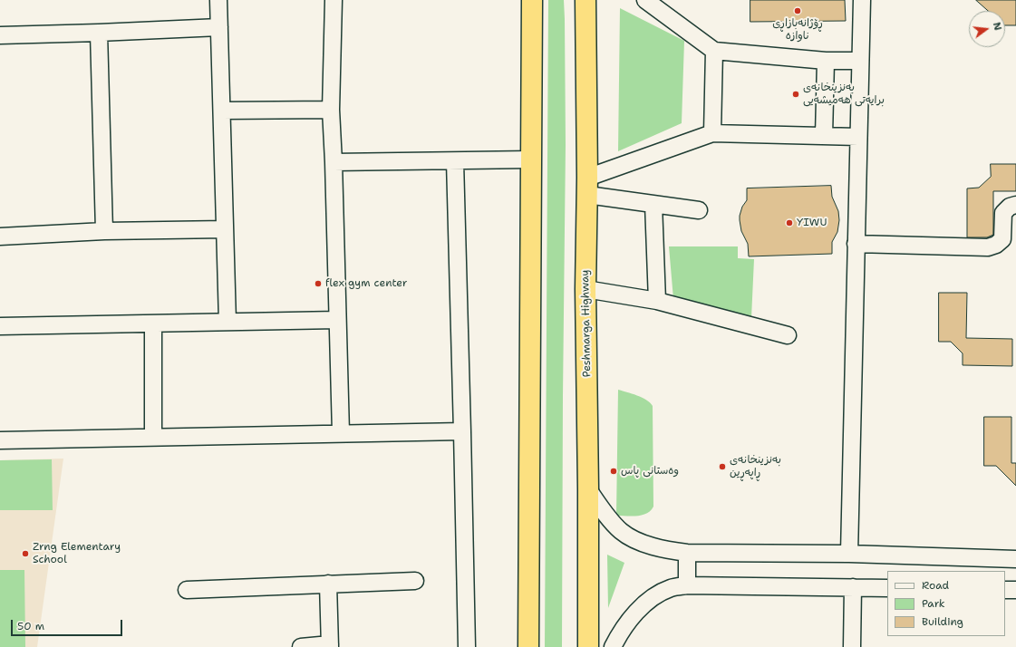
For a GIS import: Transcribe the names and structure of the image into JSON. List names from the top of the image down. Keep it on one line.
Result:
{"streets":{"highway":["Peshmarga Highway"]},"places":["ڕۆژانەبازاڕی ناوازە","بەنزینخانەی برایەتی هەمیشەیی","YIWU","flex gym center","بەنزینخانەی ڕاپەڕین","وەستانی پاس","Zrng Elementary School"],"legend":["Road","Park","Building"],"scale_bar":"50 m","north":"right"}
